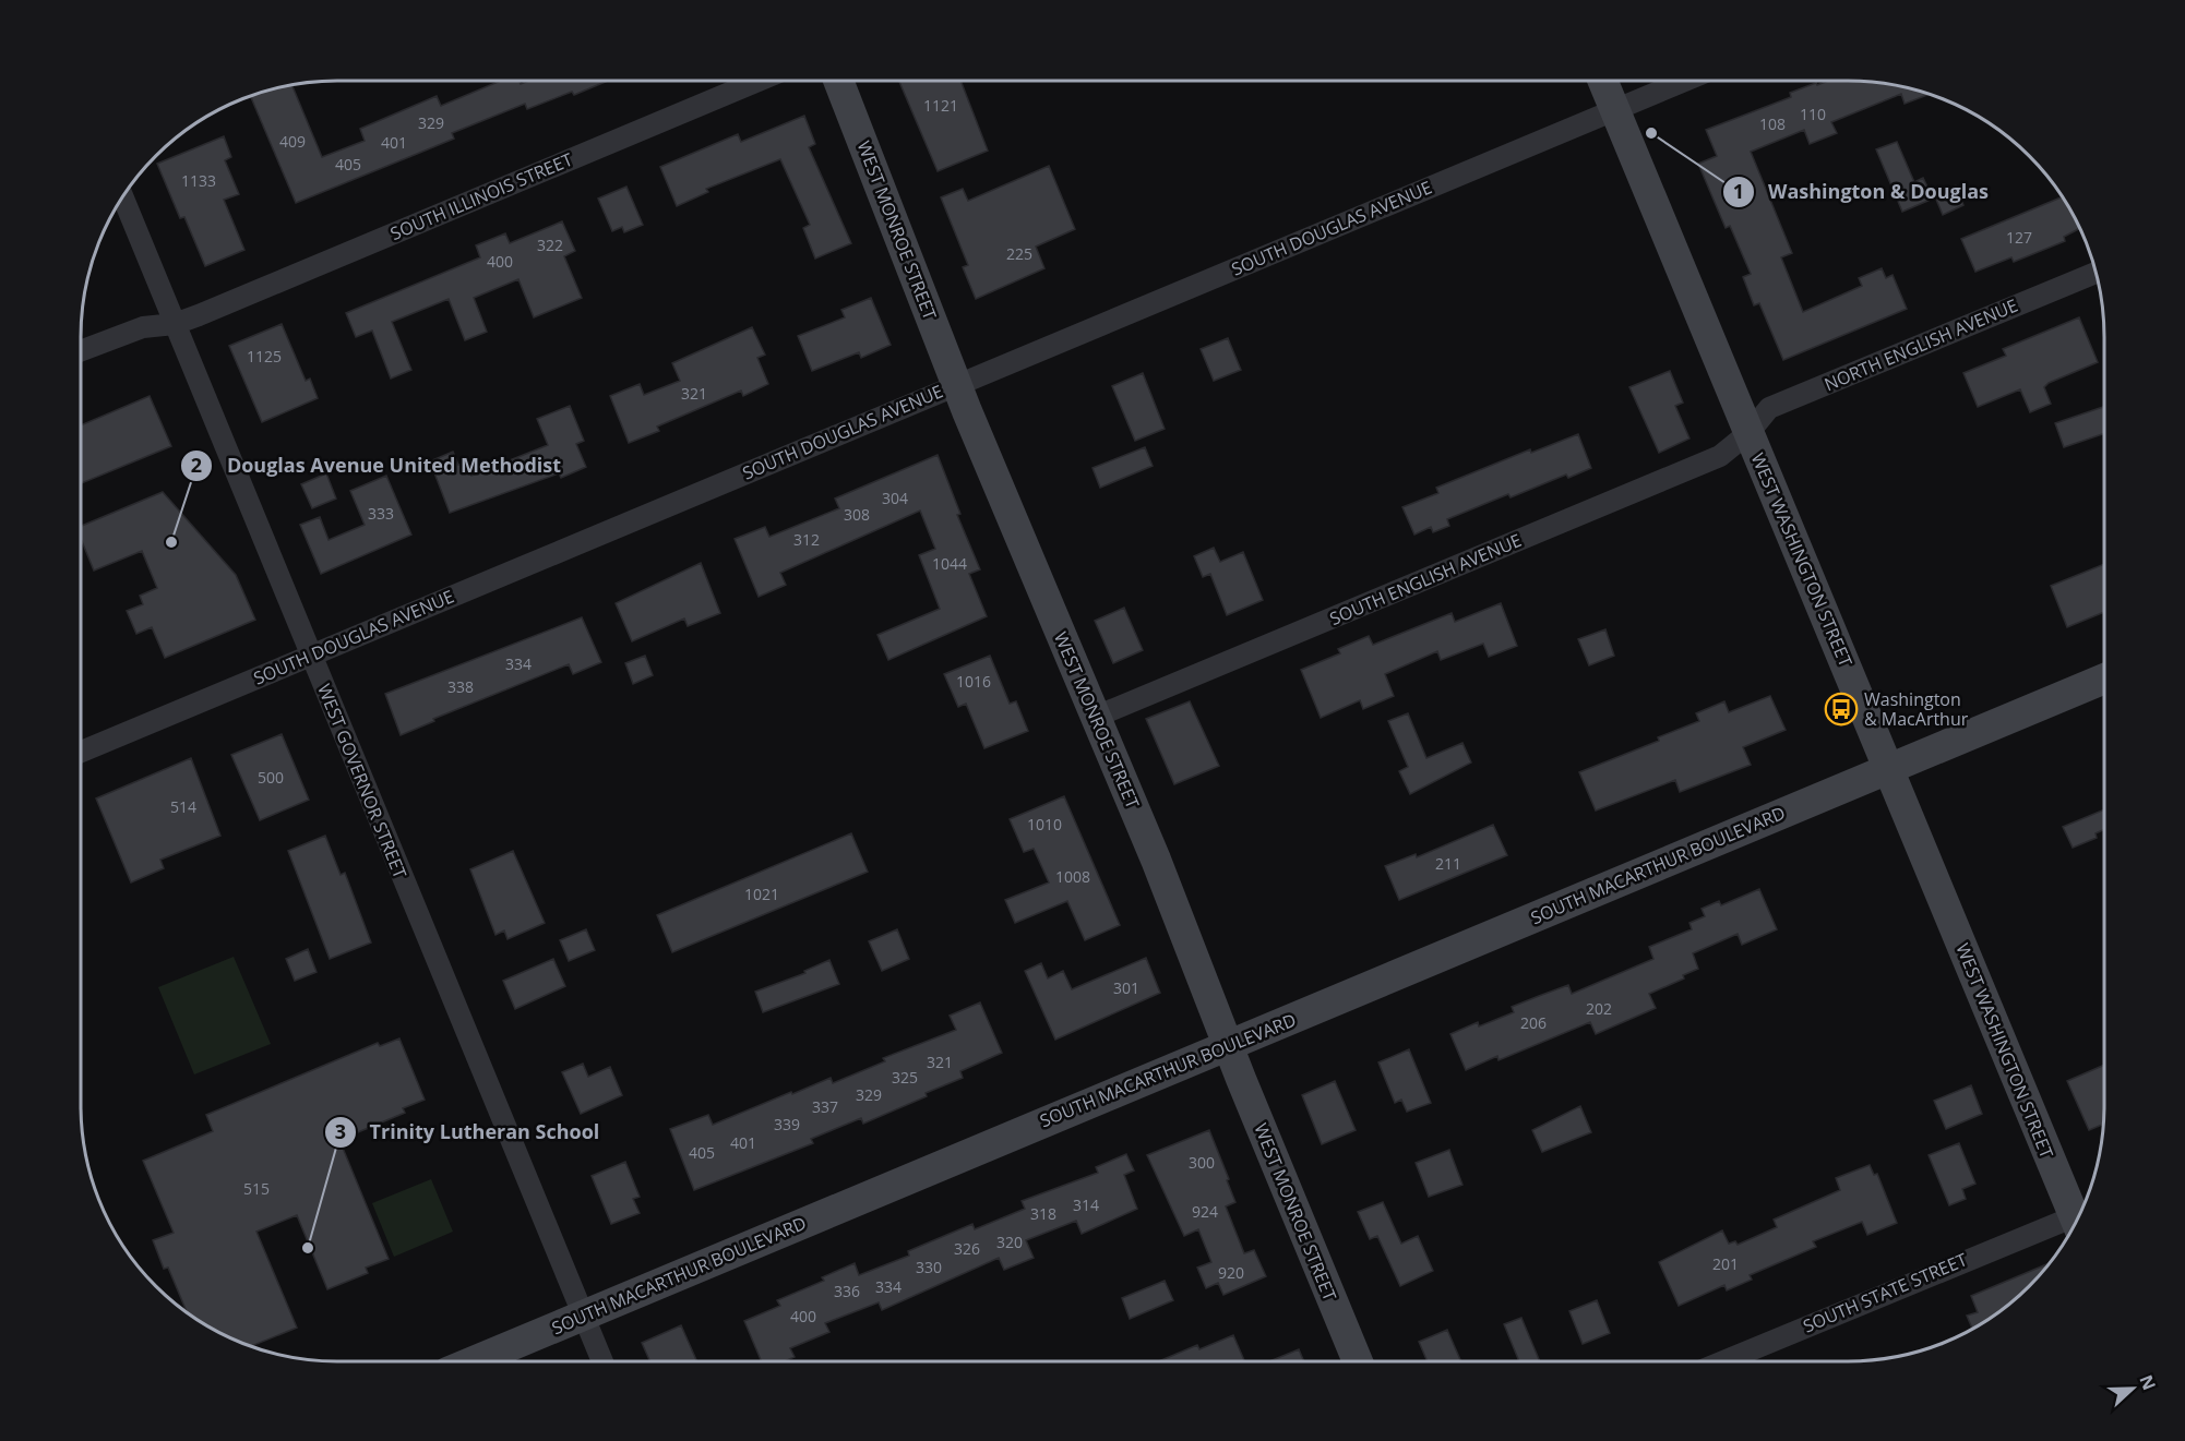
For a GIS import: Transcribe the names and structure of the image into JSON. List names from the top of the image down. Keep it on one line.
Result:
{"streets":{"street":["SOUTH ILLINOIS STREET","SOUTH DOUGLAS AVENUE","WEST MONROE STREET","NORTH ENGLISH AVENUE","WEST WASHINGTON STREET","SOUTH ENGLISH AVENUE","WEST GOVERNOR STREET","SOUTH MACARTHUR BOULEVARD","SOUTH STATE STREET"]},"crossings":[["SOUTH ILLINOIS STREET","WEST GOVERNOR STREET"],["SOUTH DOUGLAS AVENUE","WEST MONROE STREET"],["SOUTH DOUGLAS AVENUE","WEST WASHINGTON STREET"],["SOUTH DOUGLAS AVENUE","WEST GOVERNOR STREET"],["WEST MONROE STREET","SOUTH ENGLISH AVENUE"],["WEST MONROE STREET","SOUTH MACARTHUR BOULEVARD"],["NORTH ENGLISH AVENUE","WEST WASHINGTON STREET"],["NORTH ENGLISH AVENUE","SOUTH ENGLISH AVENUE"],["WEST WASHINGTON STREET","SOUTH ENGLISH AVENUE"],["WEST WASHINGTON STREET","SOUTH MACARTHUR BOULEVARD"],["WEST GOVERNOR STREET","SOUTH MACARTHUR BOULEVARD"]],"places":{"other":["Washington & Douglas","Douglas Avenue United Methodist","Trinity Lutheran School"],"bus stop":["Washington & MacArthur"]},"house_numbers":["1121","110","329","108","409","401","405","1133","127","322","225","400","1125","321","304","333","308","312","1044","334","1016","338","500","514","1010","211","1008","1021","301","202","206","321","325","329","337","339","401","405","300","515","314","924","318","320","326","201","330","920","334","336","400"],"north":"right"}
